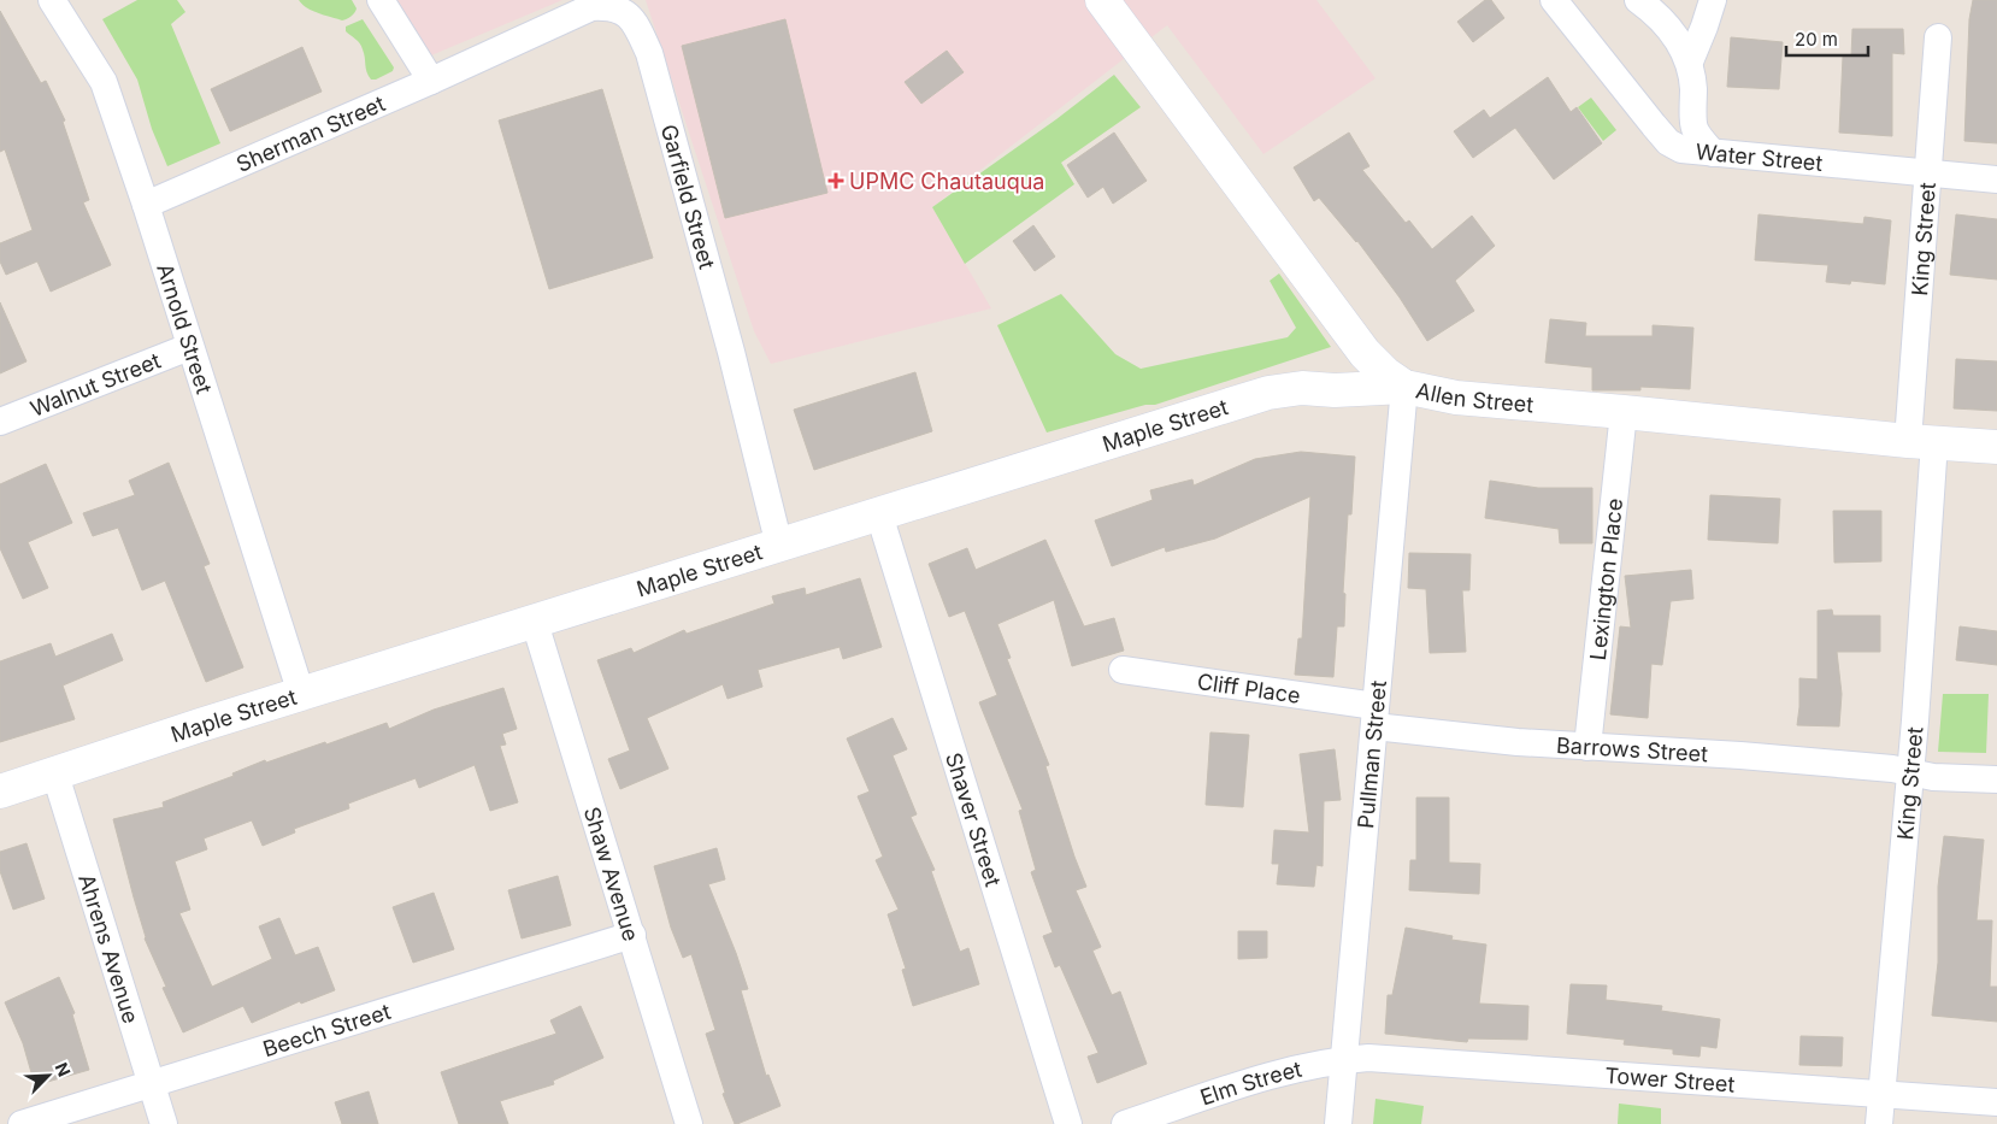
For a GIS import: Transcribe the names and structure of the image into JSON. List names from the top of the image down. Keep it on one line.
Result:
{"streets":{"street":["Sherman Street","Water Street","Garfield Street","King Street","Arnold Street","Walnut Street","Allen Street","Maple Street","Lexington Place","Cliff Place","Barrows Street","Pullman Street","Shaver Street","Shaw Avenue","Ahrens Avenue","Beech Street","Tower Street","Elm Street"]},"crossings":[["Sherman Street","Garfield Street"],["Sherman Street","Arnold Street"],["Water Street","King Street"],["Garfield Street","Maple Street"],["King Street","Allen Street"],["King Street","Barrows Street"],["King Street","Tower Street"],["Arnold Street","Walnut Street"],["Arnold Street","Maple Street"],["Allen Street","Maple Street"],["Allen Street","Lexington Place"],["Allen Street","Pullman Street"],["Maple Street","Pullman Street"],["Maple Street","Shaver Street"],["Maple Street","Shaw Avenue"],["Maple Street","Ahrens Avenue"],["Lexington Place","Barrows Street"],["Cliff Place","Barrows Street"],["Cliff Place","Pullman Street"],["Barrows Street","Pullman Street"],["Pullman Street","Tower Street"],["Pullman Street","Elm Street"],["Shaw Avenue","Beech Street"],["Ahrens Avenue","Beech Street"],["Tower Street","Elm Street"]],"places":{"health":["UPMC Chautauqua"]},"scale_bar":"20 m","north":"top right"}
